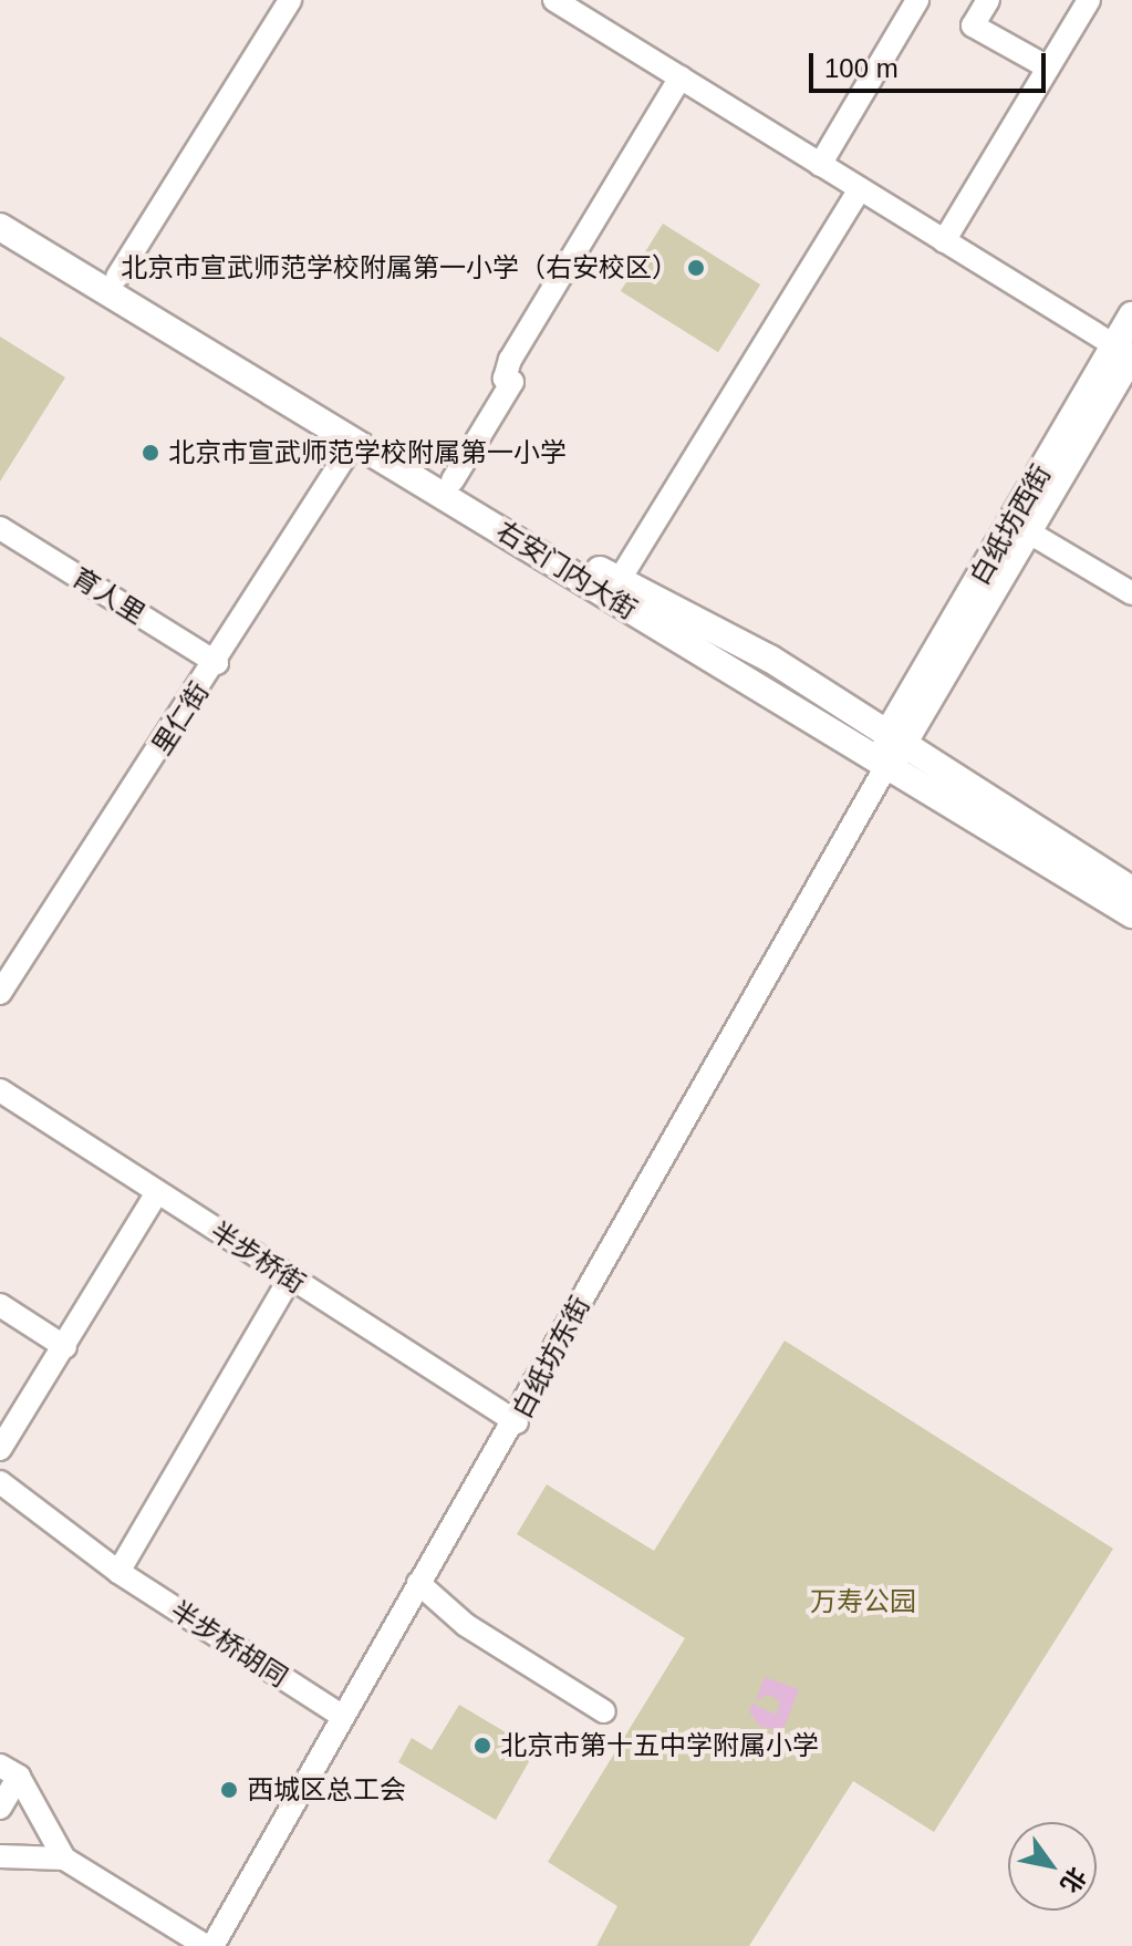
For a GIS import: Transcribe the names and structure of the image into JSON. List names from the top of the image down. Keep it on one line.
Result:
{"streets":{"main road":["白纸坊西街","右安门内大街"],"street":["育人里","里仁街","半步桥街","白纸坊东街","半步桥胡同"]},"crossings":[["白纸坊西街","右安门内大街"],["右安门内大街","里仁街"],["右安门内大街","白纸坊东街"],["育人里","里仁街"],["半步桥街","白纸坊东街"],["白纸坊东街","半步桥胡同"]],"parks":["万寿公园"],"places":["北京市宣武师范学校附属第一小学（右安校区）","北京市宣武师范学校附属第一小学","北京市第十五中学附属小学","西城区总工会"],"scale_bar":"100 m","north":"bottom right"}
